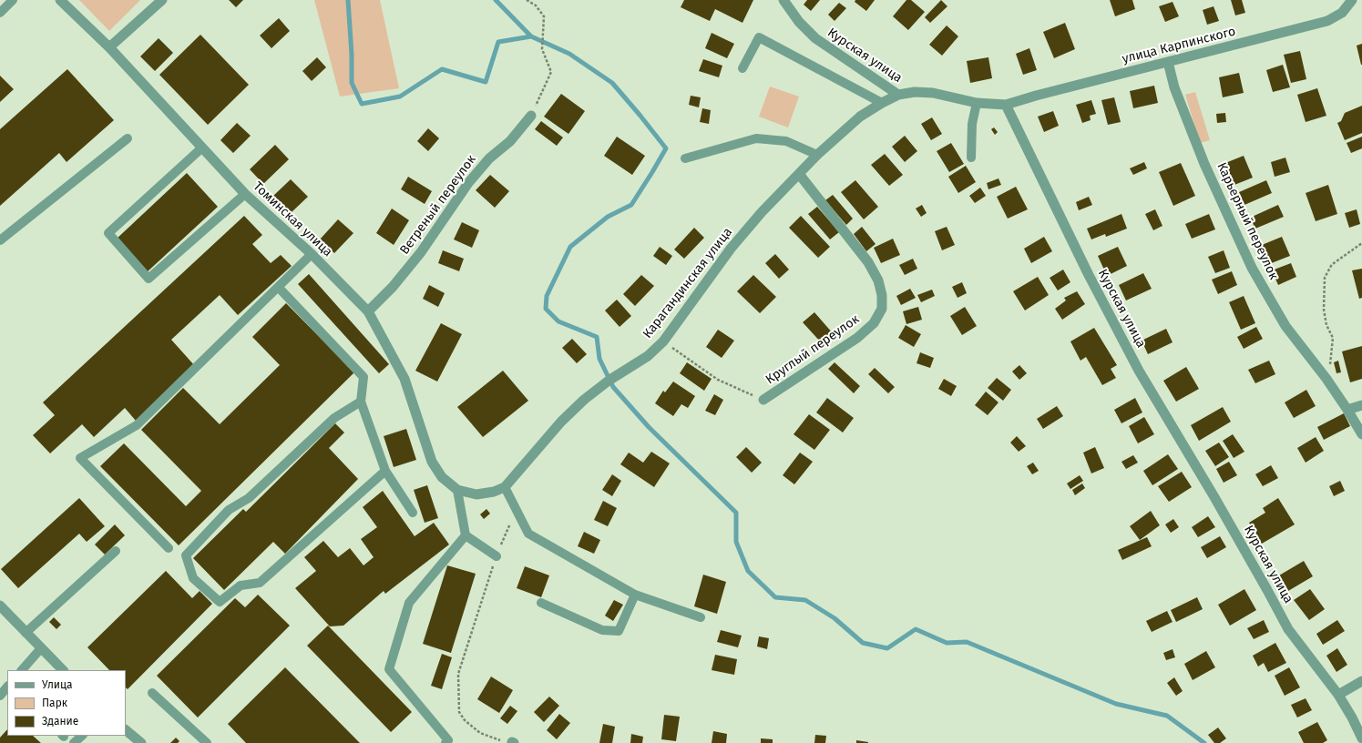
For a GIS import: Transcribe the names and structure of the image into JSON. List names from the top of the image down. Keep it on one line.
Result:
{"streets":{"street":["улица Карпинского","Курская улица","Ветреный переулок","Томинская улица","Карьерный переулок","Карагандинская улица","Круглый переулок"]},"crossings":[["улица Карпинского","Курская улица"],["улица Карпинского","Карьерный переулок"],["Курская улица","Карагандинская улица"],["Ветреный переулок","Томинская улица"],["Карагандинская улица","Круглый переулок"]],"legend":["Улица","Парк","Здание"]}
